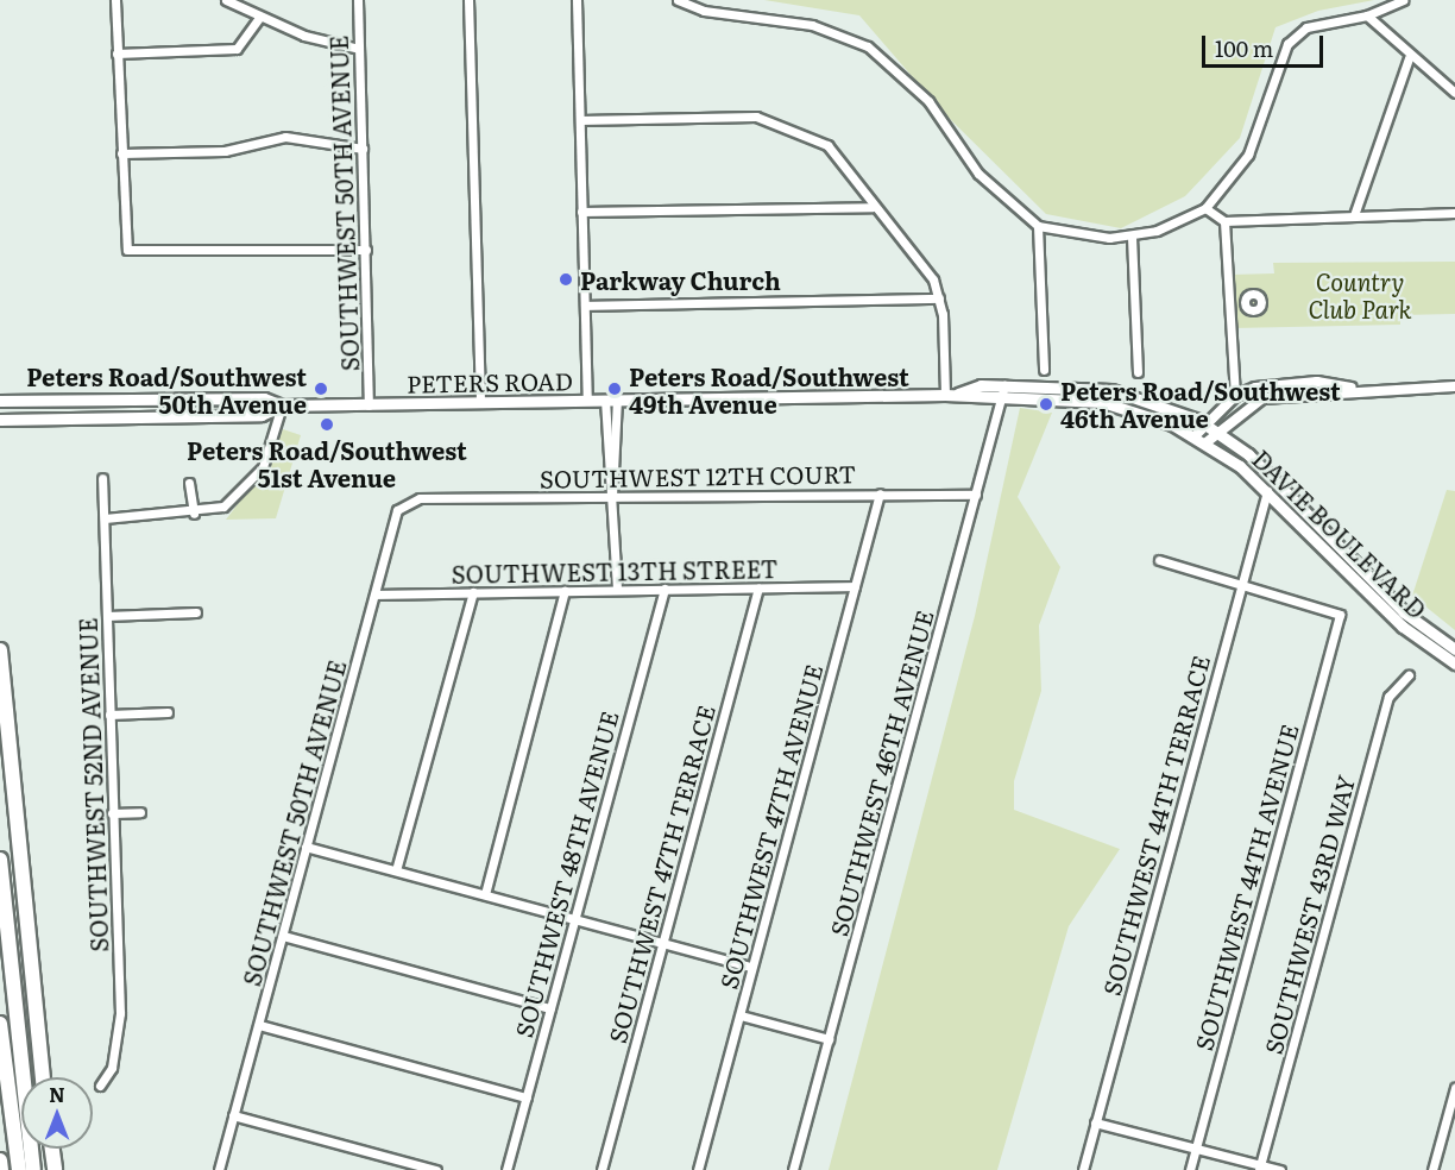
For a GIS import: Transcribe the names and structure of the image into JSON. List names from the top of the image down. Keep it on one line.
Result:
{"streets":{"main road":["PETERS ROAD","DAVIE BOULEVARD"],"street":["SOUTHWEST 50TH AVENUE","SOUTHWEST 12TH COURT","SOUTHWEST 13TH STREET","SOUTHWEST 46TH AVENUE","SOUTHWEST 52ND AVENUE","SOUTHWEST 44TH TERRACE","SOUTHWEST 47TH AVENUE","SOUTHWEST 48TH AVENUE","SOUTHWEST 47TH TERRACE","SOUTHWEST 44TH AVENUE","SOUTHWEST 43RD WAY"]},"crossings":[["SOUTHWEST 50TH AVENUE","PETERS ROAD"],["SOUTHWEST 50TH AVENUE","SOUTHWEST 12TH COURT"],["SOUTHWEST 50TH AVENUE","SOUTHWEST 13TH STREET"],["PETERS ROAD","DAVIE BOULEVARD"],["PETERS ROAD","SOUTHWEST 46TH AVENUE"],["SOUTHWEST 12TH COURT","SOUTHWEST 46TH AVENUE"],["SOUTHWEST 12TH COURT","SOUTHWEST 47TH AVENUE"],["DAVIE BOULEVARD","SOUTHWEST 44TH TERRACE"],["SOUTHWEST 13TH STREET","SOUTHWEST 47TH AVENUE"],["SOUTHWEST 13TH STREET","SOUTHWEST 48TH AVENUE"],["SOUTHWEST 13TH STREET","SOUTHWEST 47TH TERRACE"],["SOUTHWEST 44TH TERRACE","SOUTHWEST 44TH AVENUE"]],"parks":["Country Club Park"],"places":["Parkway Church","Peters Road/Southwest 50th Avenue","Peters Road/Southwest 49th Avenue","Peters Road/Southwest 46th Avenue","Peters Road/Southwest 51st Avenue"],"scale_bar":"100 m","north":"top"}
